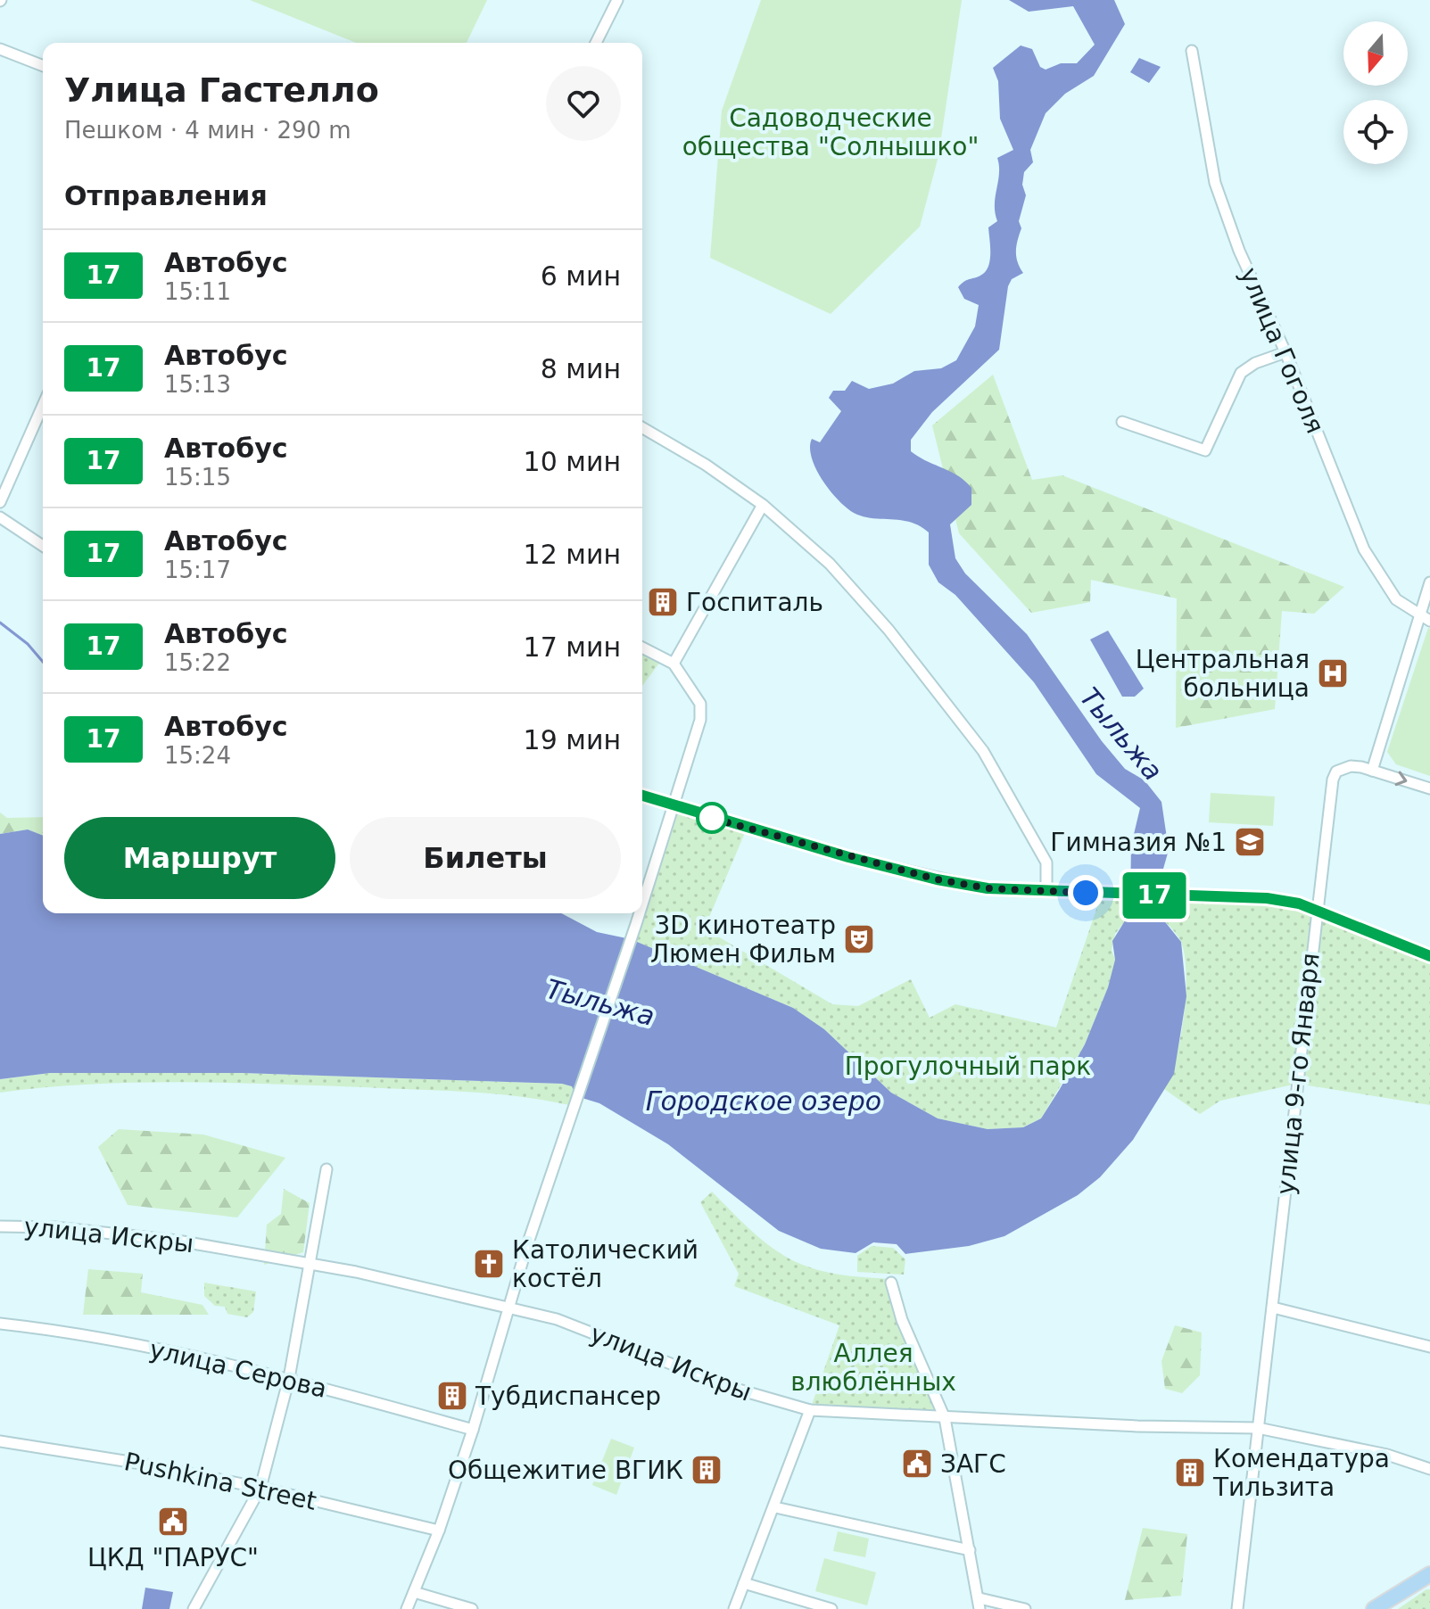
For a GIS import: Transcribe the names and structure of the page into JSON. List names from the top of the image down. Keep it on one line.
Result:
{"streets":{"street":["улица Гоголя","улица 9-го Января","улица Искры","улица Серова","Pushkina Street"]},"crossings":[["улица 9-го Января","улица Искры"]],"water":["Тыльжа","Городское озеро"],"parks":["Садоводческие общества \"Солнышко\"","Прогулочный парк","Аллея влюблённых"],"places":{"building":["Госпиталь","Тубдиспансер","Общежитие ВГИК","Комендатура Тильзита"],"hospital":["Центральная больница"],"school or university":["Гимназия №1"],"theatre":["3D кинотеатр Люмен Фильм"],"church":["Католический костёл"],"public building":["ЗАГС","ЦКД \"ПАРУС\""]},"lines":["bus line 17"],"north":"bottom","page":{"on_map":"17","heading":[["Улица Гастелло","Пешком · 4 мин · 290 m"],"Отправления"],"list":[{"mark":"17","name":"Автобус","note":"15:11","value":"6 мин"},{"mark":"17","name":"Автобус","note":"15:13","value":"8 мин"},{"mark":"17","name":"Автобус","note":"15:15","value":"10 мин"},{"mark":"17","name":"Автобус","note":"15:17","value":"12 мин"},{"mark":"17","name":"Автобус","note":"15:22","value":"17 мин"},{"mark":"17","name":"Автобус","note":"15:24","value":"19 мин"}],"buttons":["Маршрут","Билеты"]}}
